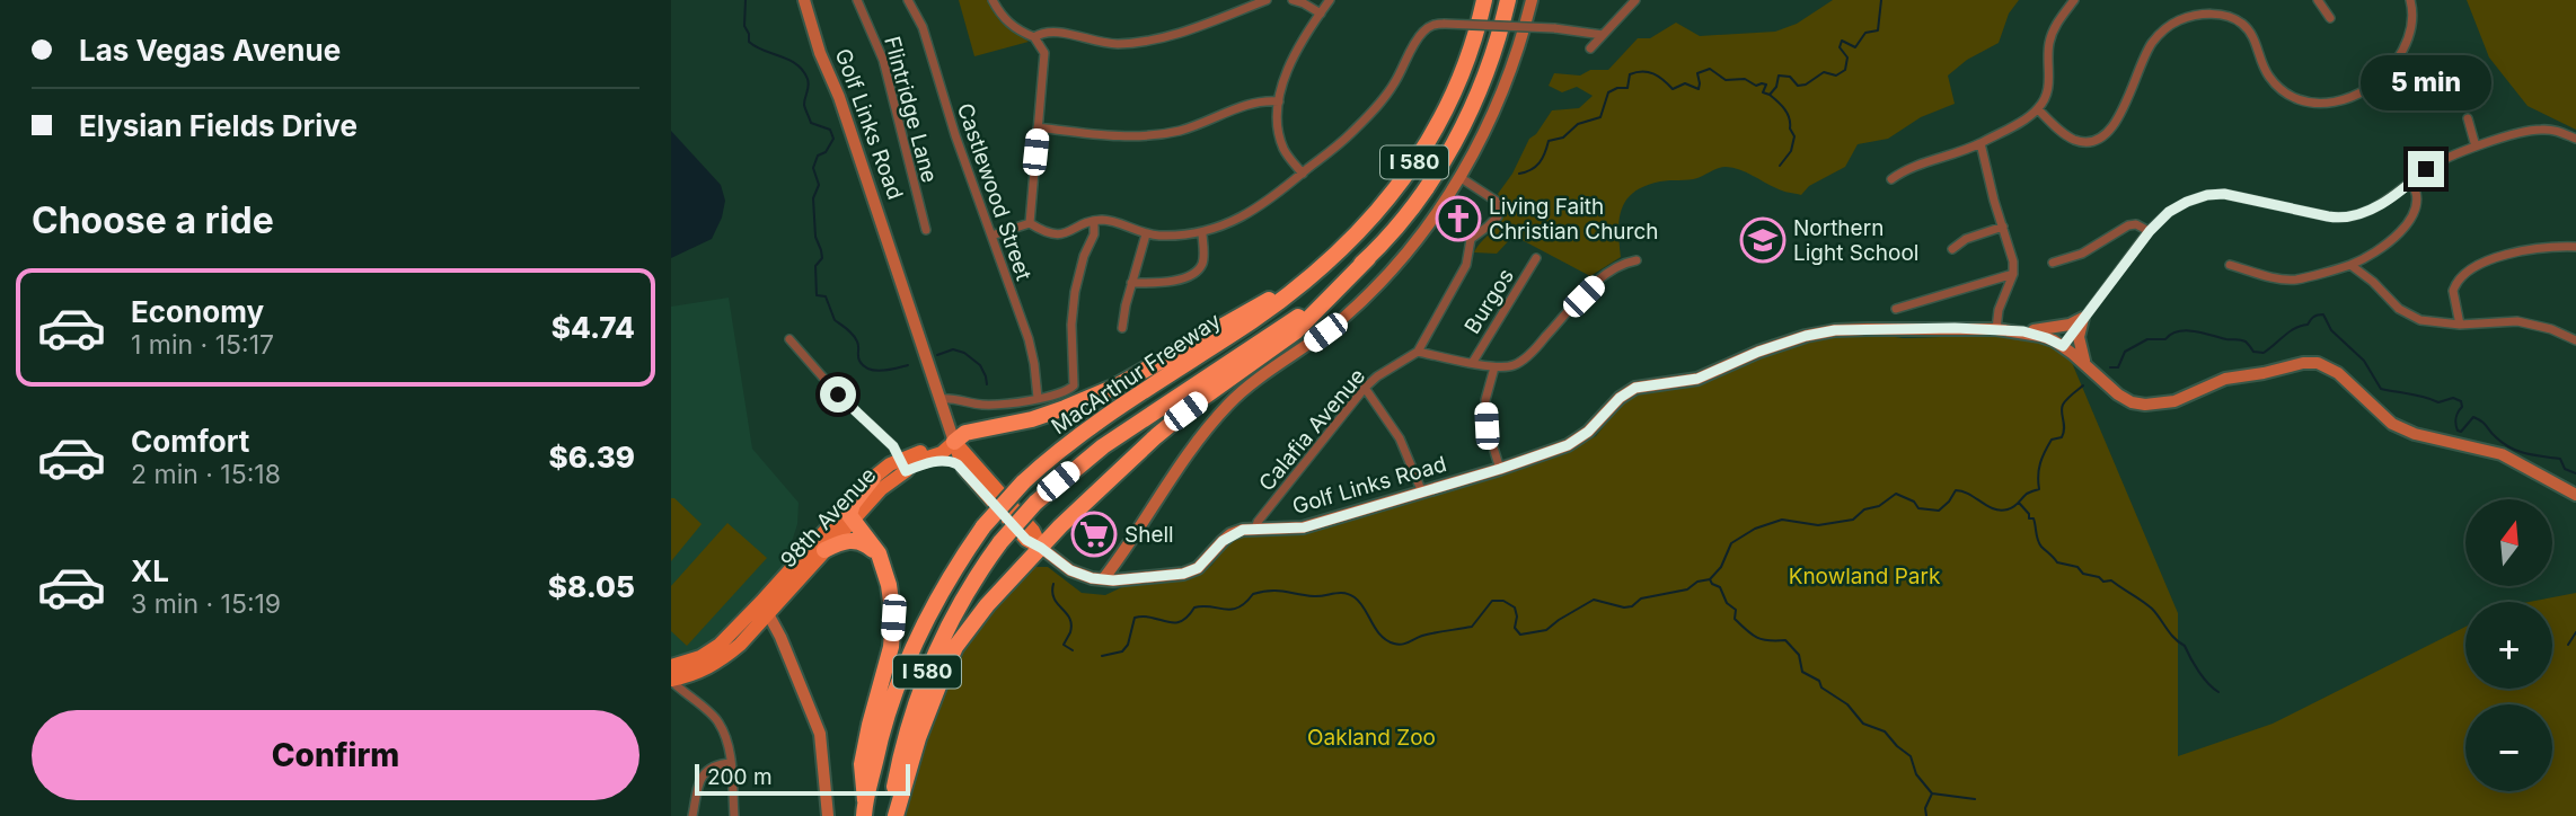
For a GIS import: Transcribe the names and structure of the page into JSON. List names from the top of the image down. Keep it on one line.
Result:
{"streets":{"highway":["I 580","MacArthur Freeway"],"main road":["Golf Links Road","98th Avenue"],"street":["Flintridge Lane","Castlewood Street","Burgos","Calafia Avenue"]},"crossings":[["Golf Links Road","Calafia Avenue"],["Golf Links Road","98th Avenue"]],"parks":["Knowland Park","Oakland Zoo"],"places":{"church":["Living Faith Christian Church"],"school or university":["Northern Light School"],"supermarket":["Shell"]},"scale_bar":"200 m","north":"top","page":{"banner":["Las Vegas Avenue","Elysian Fields Drive"],"bubble":"5 min","heading":"Choose a ride","list":[{"name":"Economy","note":"1 min · 15:17","value":"$4.74"},{"name":"Comfort","note":"2 min · 15:18","value":"$6.39"},{"name":"XL","note":"3 min · 15:19","value":"$8.05"}],"map_buttons":["+","−"],"buttons":"Confirm","scale":"200 m"}}
